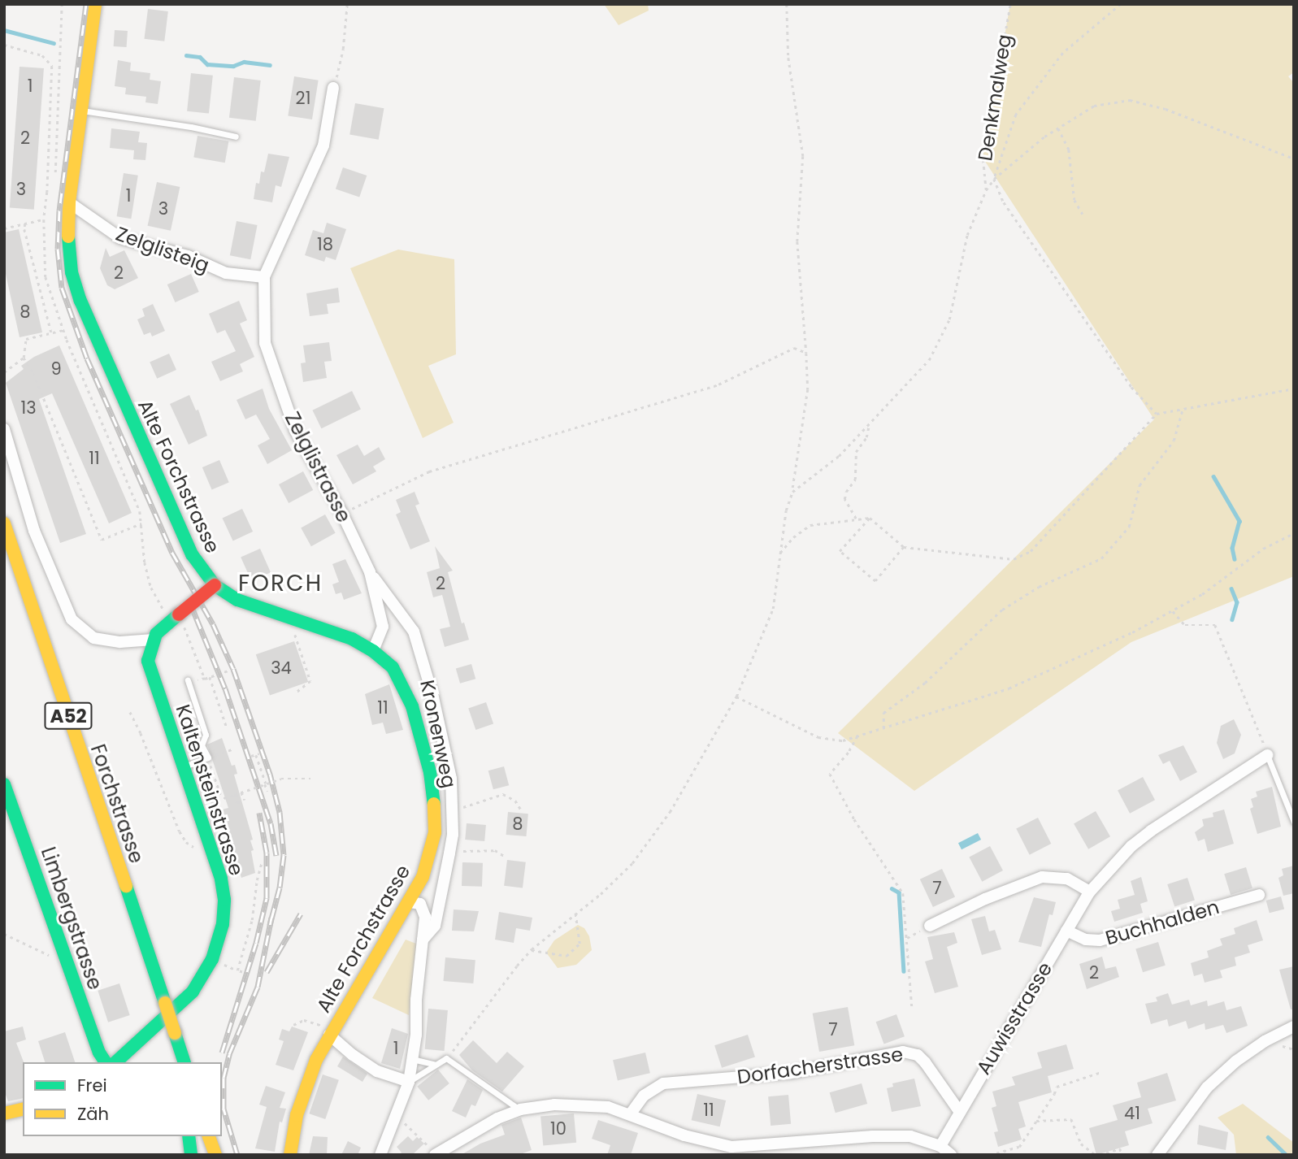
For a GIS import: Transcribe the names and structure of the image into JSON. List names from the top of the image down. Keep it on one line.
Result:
{"streets":{"main road":["Alte Forchstrasse","A52","Kaltensteinstrasse","Forchstrasse","Limbergstrasse"],"street":["Zelglisteig","Zelglistrasse","Kronenweg","Buchhalden","Auwisstrasse","Dorfacherstrasse"],"path":["Denkmalweg"]},"crossings":[["Zelglisteig","Zelglistrasse"],["Zelglisteig","Alte Forchstrasse"],["Zelglistrasse","Alte Forchstrasse"],["Zelglistrasse","Kronenweg"],["Alte Forchstrasse","Kronenweg"],["Buchhalden","Auwisstrasse"],["Auwisstrasse","Dorfacherstrasse"]],"districts":["FORCH"],"house_numbers":["1","21","2","3","1","3","18","2","8","9","13","11","2","34","11","8","7","2","7","1","11","41","10"],"legend":["Frei","Zäh"]}
